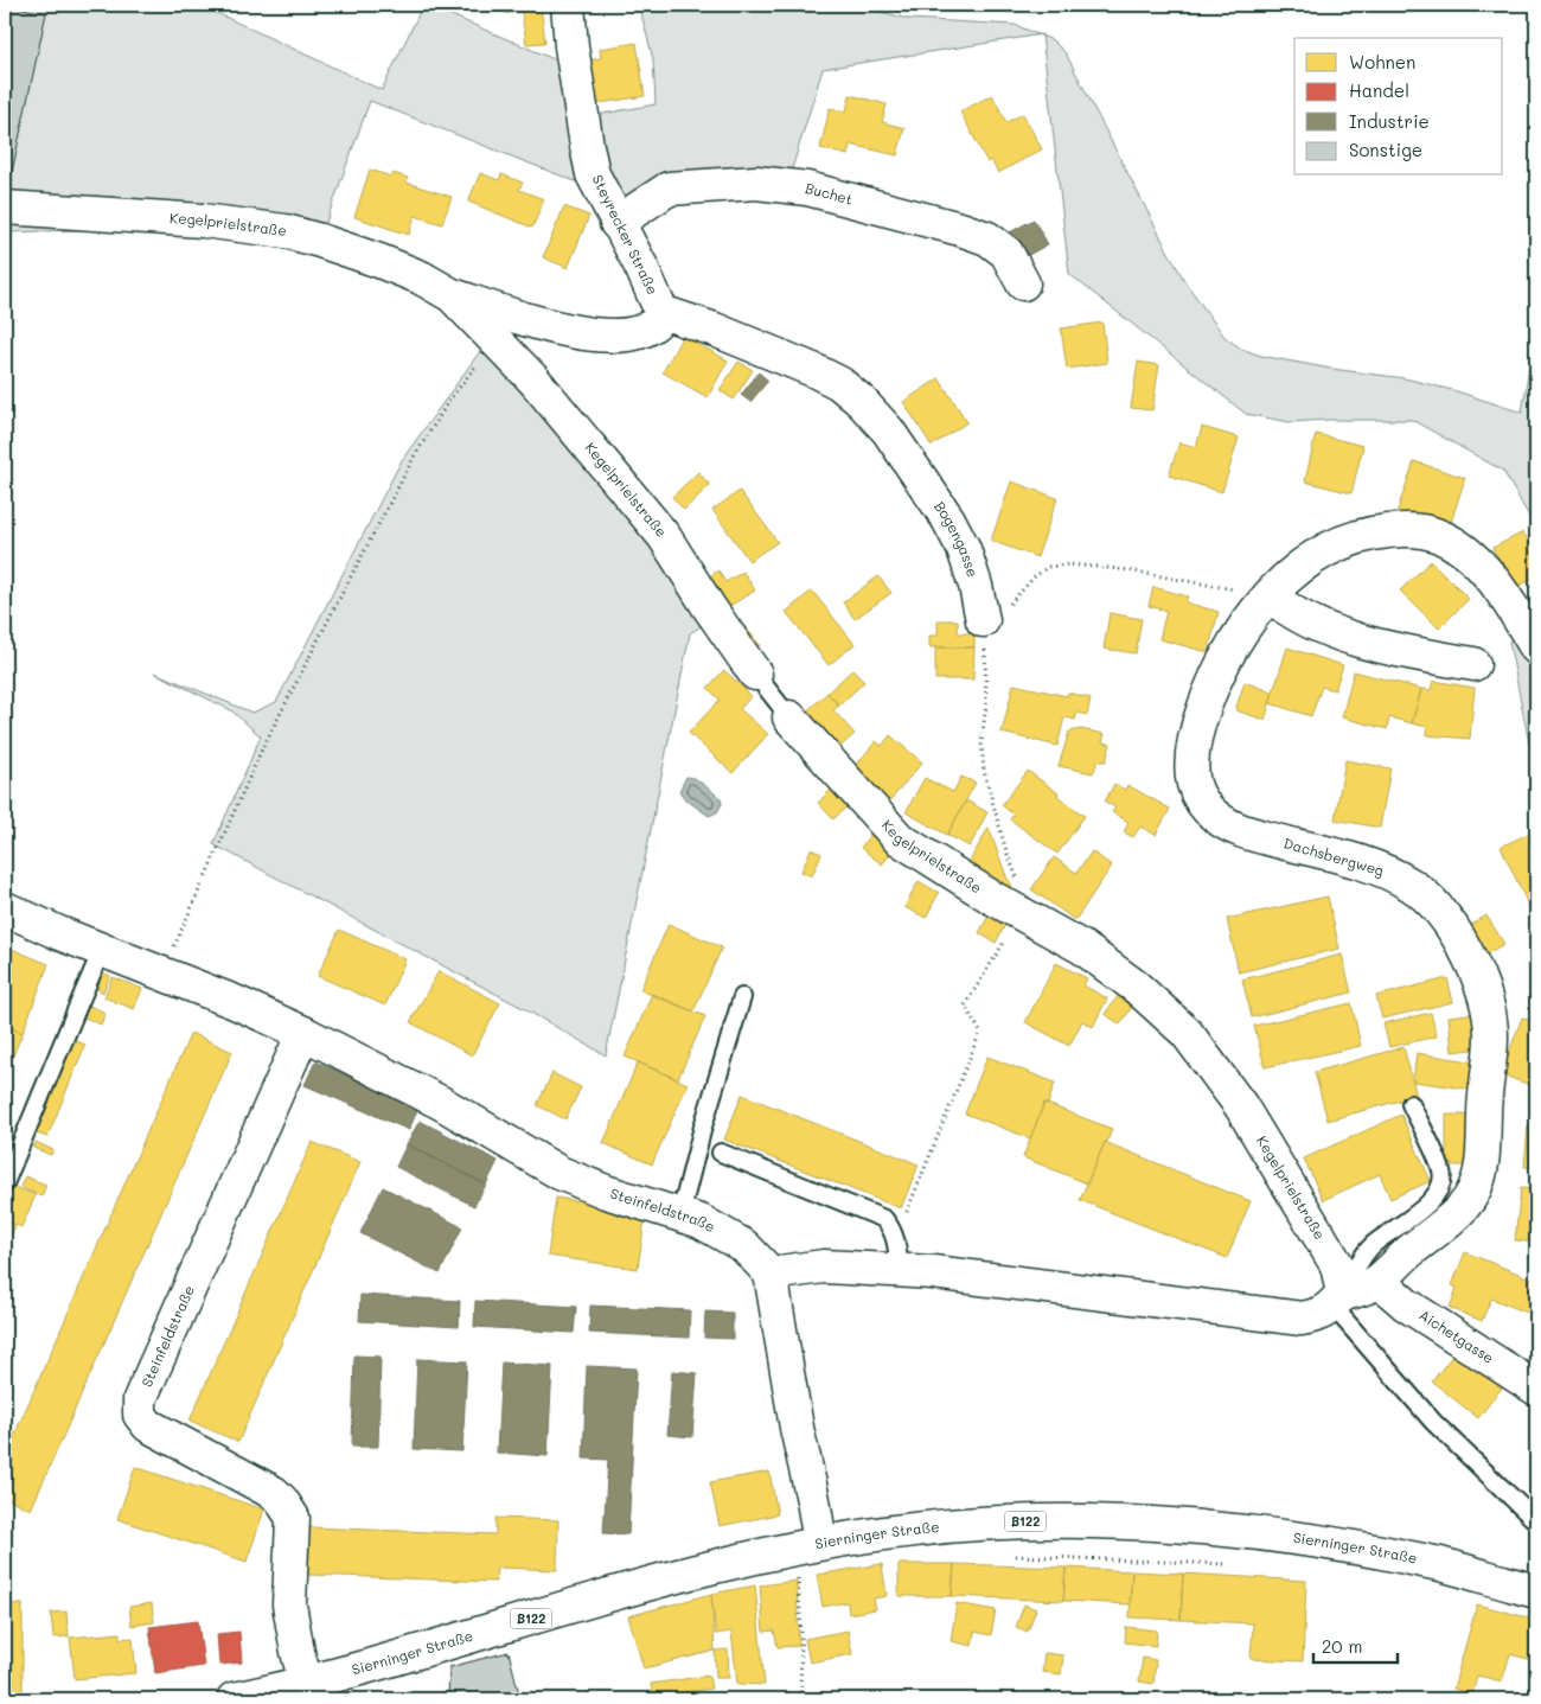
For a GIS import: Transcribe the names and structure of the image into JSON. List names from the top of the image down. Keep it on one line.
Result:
{"streets":{"street":["Buchet","Kegelprielstraße","Steyrecker Straße","Bogengasse","Dachsbergweg","Steinfeldstraße","Aichetgasse","B122","Sierninger Straße"]},"crossings":[["Buchet","Steyrecker Straße"],["Kegelprielstraße","Steyrecker Straße"],["Kegelprielstraße","Dachsbergweg"],["Steyrecker Straße","Bogengasse"],["Dachsbergweg","Aichetgasse"],["Steinfeldstraße","Sierninger Straße"]],"legend":["Wohnen","Handel","Industrie","Sonstige"],"scale_bar":"20 m"}
